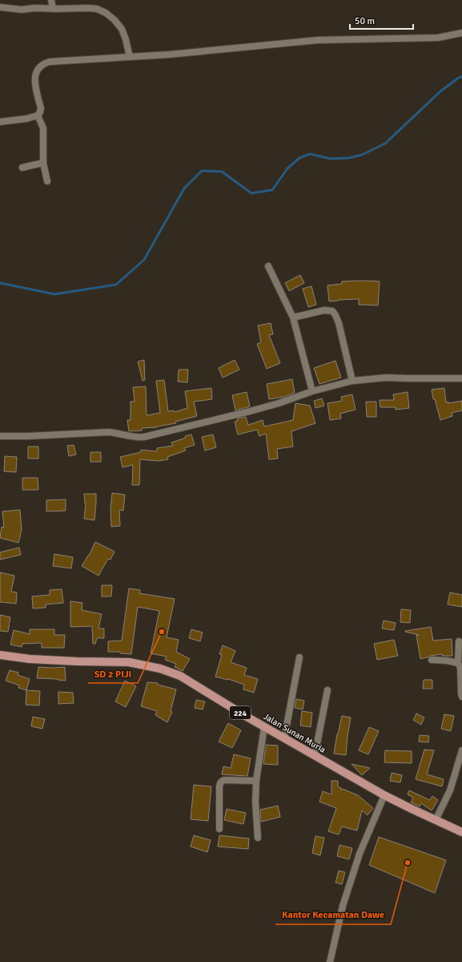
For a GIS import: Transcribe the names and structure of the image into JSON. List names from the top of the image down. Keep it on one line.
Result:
{"streets":{"main road":["224","Jalan Sunan Muria"]},"places":["SD 2 PIJI","Kantor Kecamatan Dawe"],"scale_bar":"50 m"}
